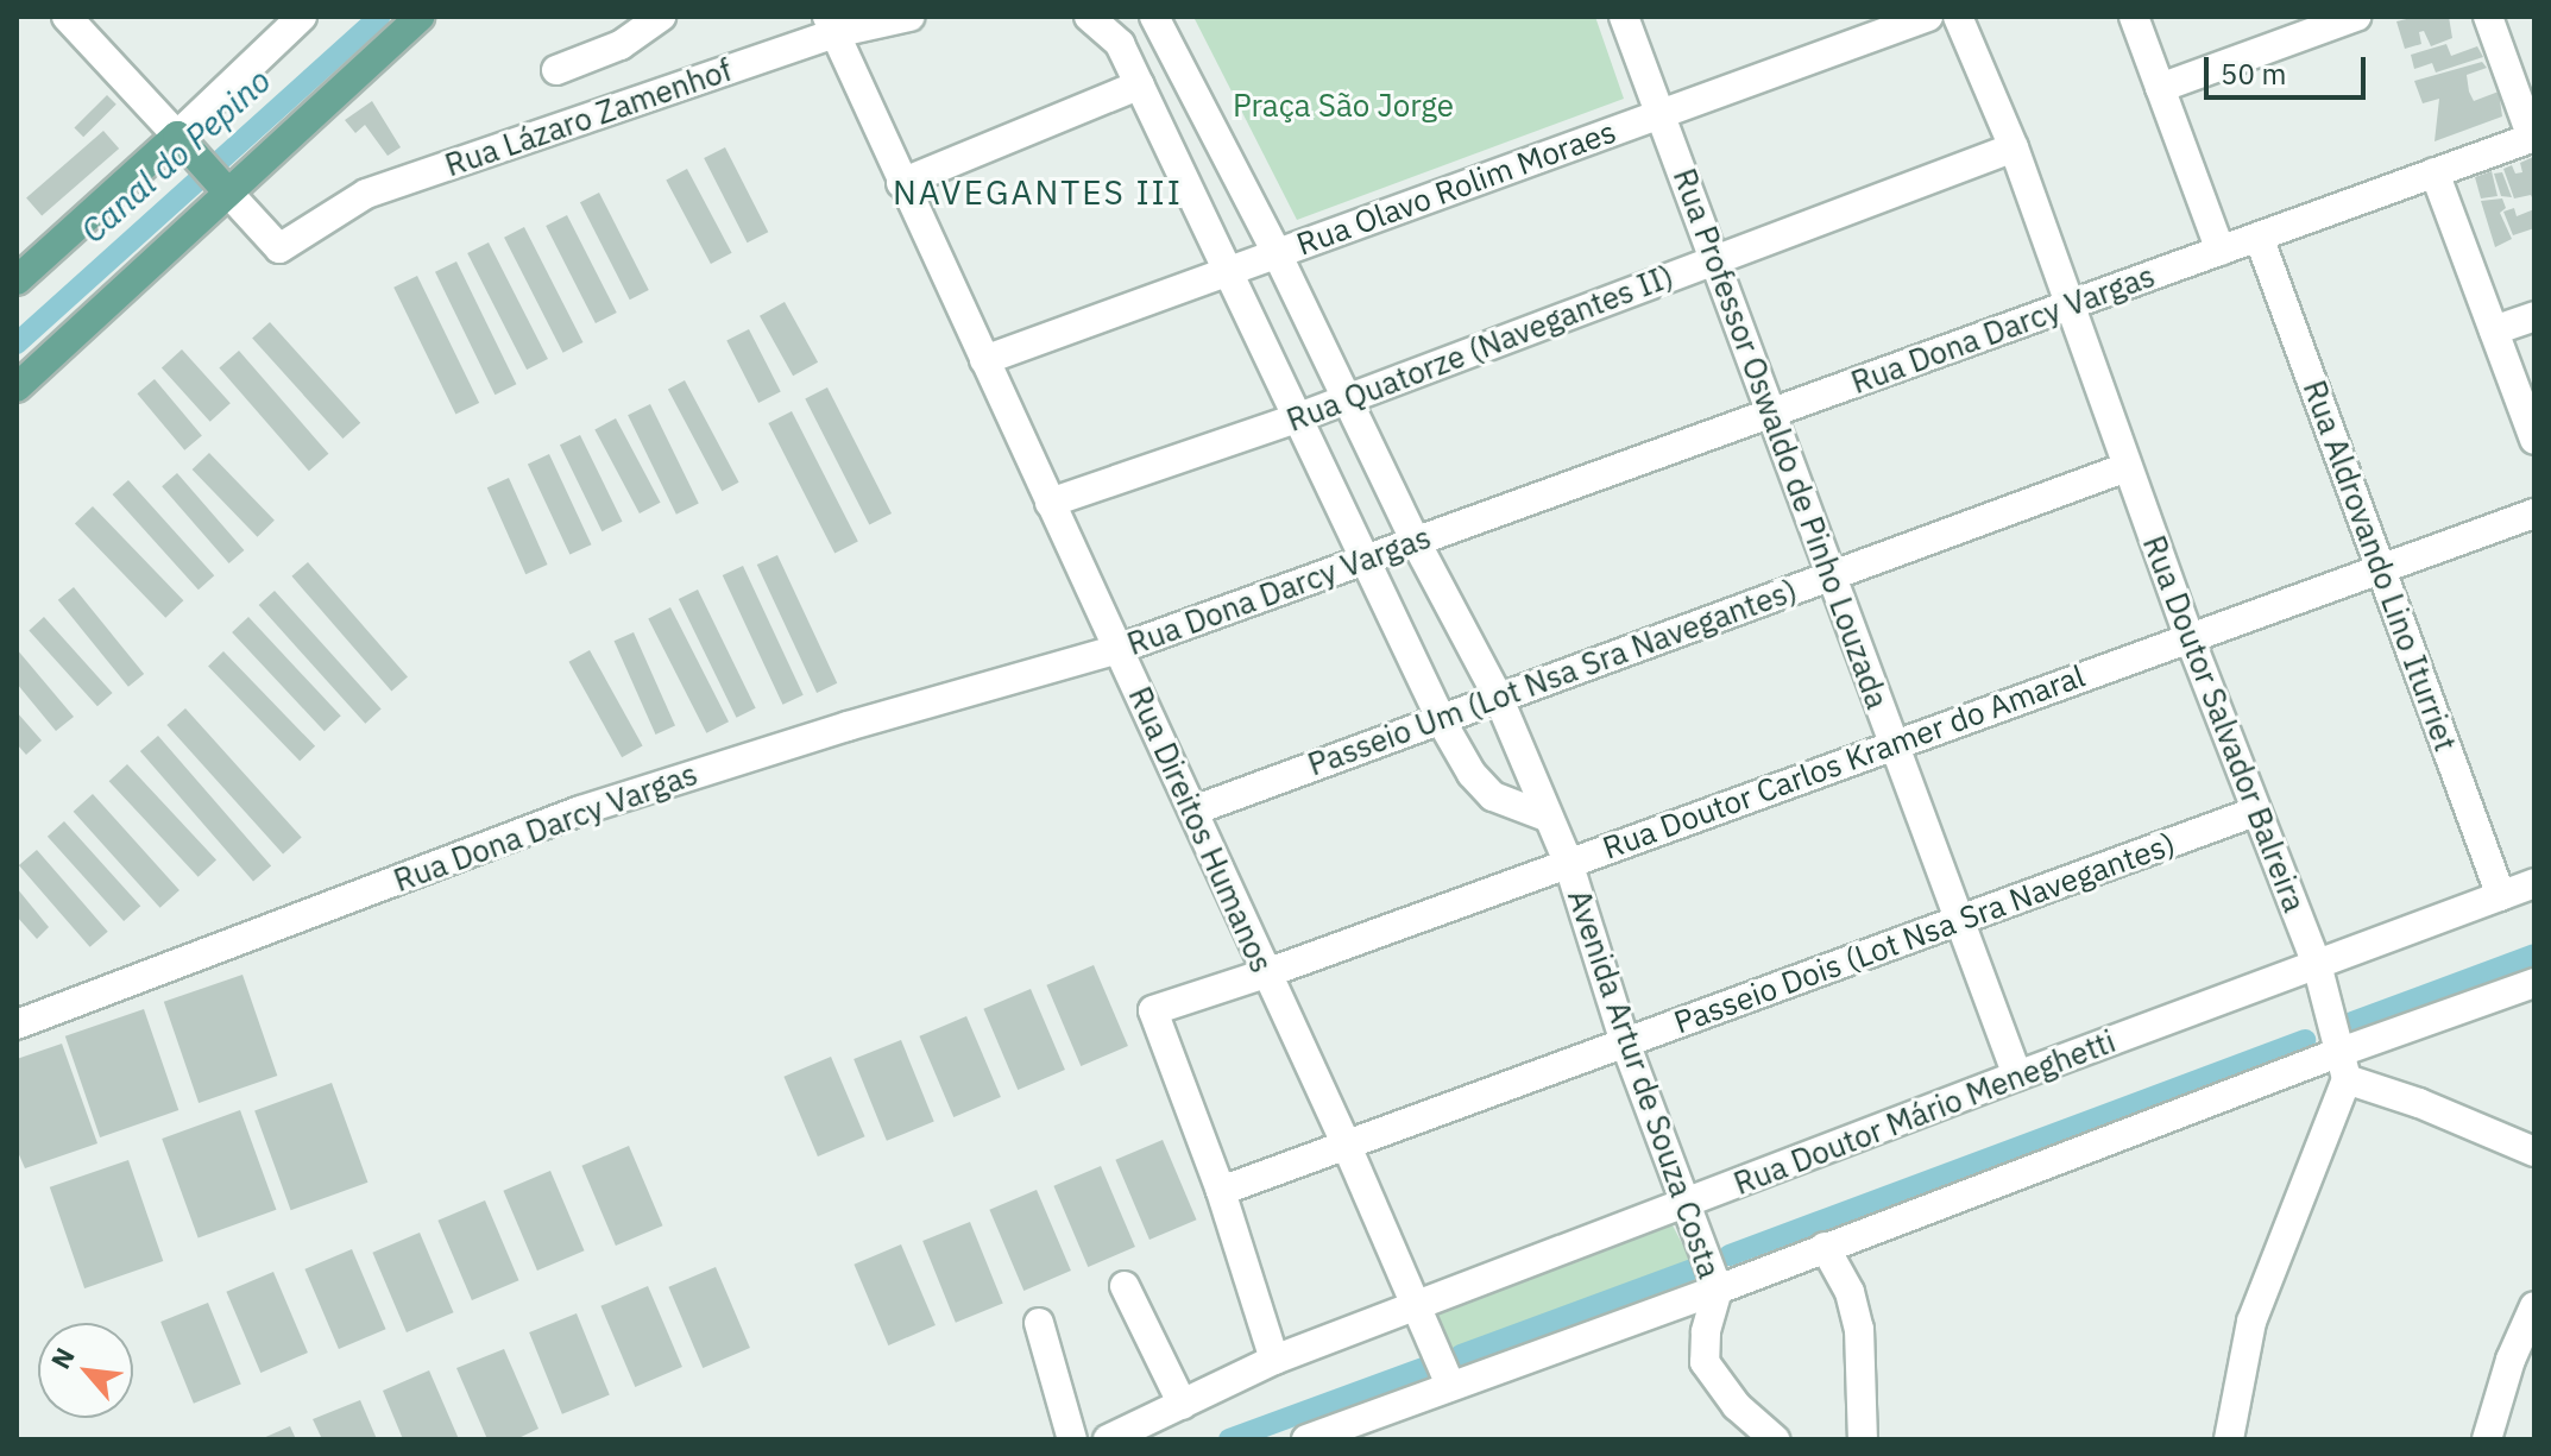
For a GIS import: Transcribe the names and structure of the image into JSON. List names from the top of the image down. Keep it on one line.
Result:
{"streets":{"street":["Rua Lázaro Zamenhof","Rua Olavo Rolim Moraes","Rua Dona Darcy Vargas","Rua Quatorze (Navegantes II)","Rua Professor Oswaldo de Pinho Louzada","Rua Aldrovando Lino Iturriet","Passeio Um (Lot Nsa Sra Navegantes)","Rua Doutor Salvador Balreira","Rua Doutor Carlos Kramer do Amaral","Rua Direitos Humanos","Passeio Dois (Lot Nsa Sra Navegantes)","Avenida Artur de Souza Costa","Rua Doutor Mário Meneghetti"]},"crossings":[["Rua Lázaro Zamenhof","Rua Direitos Humanos"],["Rua Olavo Rolim Moraes","Rua Professor Oswaldo de Pinho Louzada"],["Rua Olavo Rolim Moraes","Rua Direitos Humanos"],["Rua Olavo Rolim Moraes","Avenida Artur de Souza Costa"],["Rua Dona Darcy Vargas","Rua Professor Oswaldo de Pinho Louzada"],["Rua Dona Darcy Vargas","Rua Aldrovando Lino Iturriet"],["Rua Dona Darcy Vargas","Rua Doutor Salvador Balreira"],["Rua Dona Darcy Vargas","Rua Direitos Humanos"],["Rua Dona Darcy Vargas","Avenida Artur de Souza Costa"],["Rua Quatorze (Navegantes II)","Rua Professor Oswaldo de Pinho Louzada"],["Rua Quatorze (Navegantes II)","Rua Doutor Salvador Balreira"],["Rua Quatorze (Navegantes II)","Rua Direitos Humanos"],["Rua Quatorze (Navegantes II)","Avenida Artur de Souza Costa"],["Rua Professor Oswaldo de Pinho Louzada","Passeio Um (Lot Nsa Sra Navegantes)"],["Rua Professor Oswaldo de Pinho Louzada","Rua Doutor Carlos Kramer do Amaral"],["Rua Professor Oswaldo de Pinho Louzada","Passeio Dois (Lot Nsa Sra Navegantes)"],["Rua Professor Oswaldo de Pinho Louzada","Rua Doutor Mário Meneghetti"],["Rua Aldrovando Lino Iturriet","Rua Doutor Carlos Kramer do Amaral"],["Rua Aldrovando Lino Iturriet","Rua Doutor Mário Meneghetti"],["Passeio Um (Lot Nsa Sra Navegantes)","Rua Doutor Salvador Balreira"],["Passeio Um (Lot Nsa Sra Navegantes)","Rua Direitos Humanos"],["Passeio Um (Lot Nsa Sra Navegantes)","Avenida Artur de Souza Costa"],["Rua Doutor Salvador Balreira","Rua Doutor Carlos Kramer do Amaral"],["Rua Doutor Salvador Balreira","Passeio Dois (Lot Nsa Sra Navegantes)"],["Rua Doutor Salvador Balreira","Rua Doutor Mário Meneghetti"],["Rua Doutor Carlos Kramer do Amaral","Rua Direitos Humanos"],["Rua Doutor Carlos Kramer do Amaral","Passeio Dois (Lot Nsa Sra Navegantes)"],["Rua Doutor Carlos Kramer do Amaral","Avenida Artur de Souza Costa"],["Rua Direitos Humanos","Passeio Dois (Lot Nsa Sra Navegantes)"],["Rua Direitos Humanos","Rua Doutor Mário Meneghetti"],["Passeio Dois (Lot Nsa Sra Navegantes)","Avenida Artur de Souza Costa"],["Avenida Artur de Souza Costa","Rua Doutor Mário Meneghetti"]],"districts":["NAVEGANTES III"],"water":["Canal do Pepino"],"parks":["Praça São Jorge"],"scale_bar":"50 m","north":"top left"}
